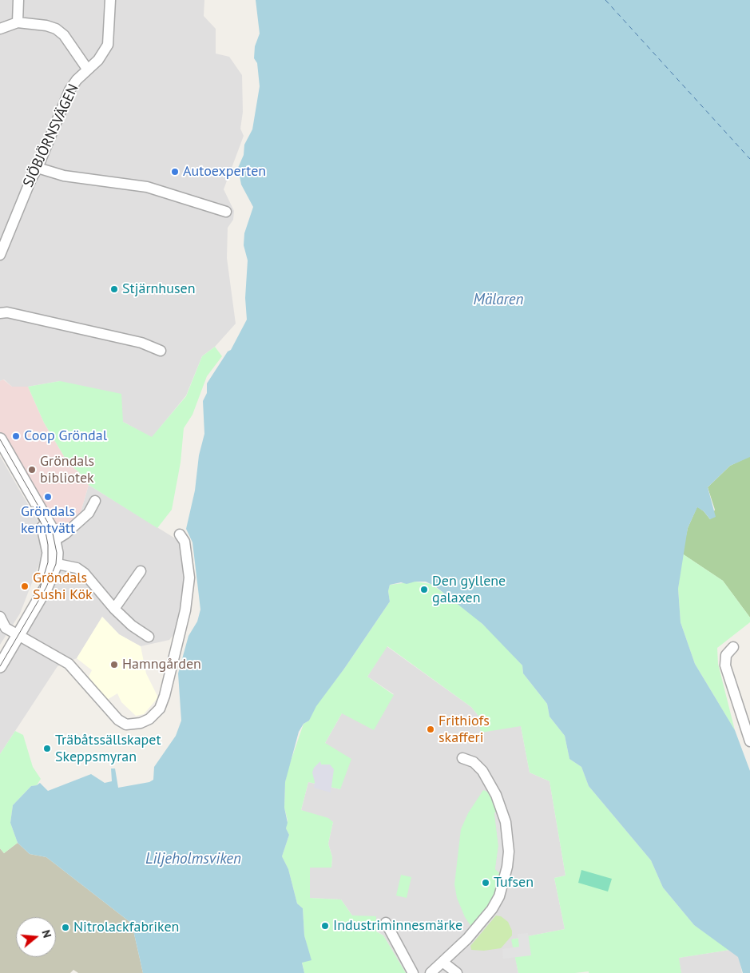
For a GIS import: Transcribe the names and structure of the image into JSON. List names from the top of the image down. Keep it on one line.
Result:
{"streets":{"street":["SJÖBJÖRNSVÄGEN"]},"water":["Mälaren","Liljeholmsviken"],"places":["Autoexperten","Stjärnhusen","Coop Gröndal","Gröndals bibliotek","Gröndals kemtvätt","Gröndals Sushi Kök","Den gyllene galaxen","Hamngården","Frithiofs skafferi","Träbåtssällskapet Skeppsmyran","Tufsen","Industriminnesmärke","Nitrolackfabriken"],"north":"right"}
